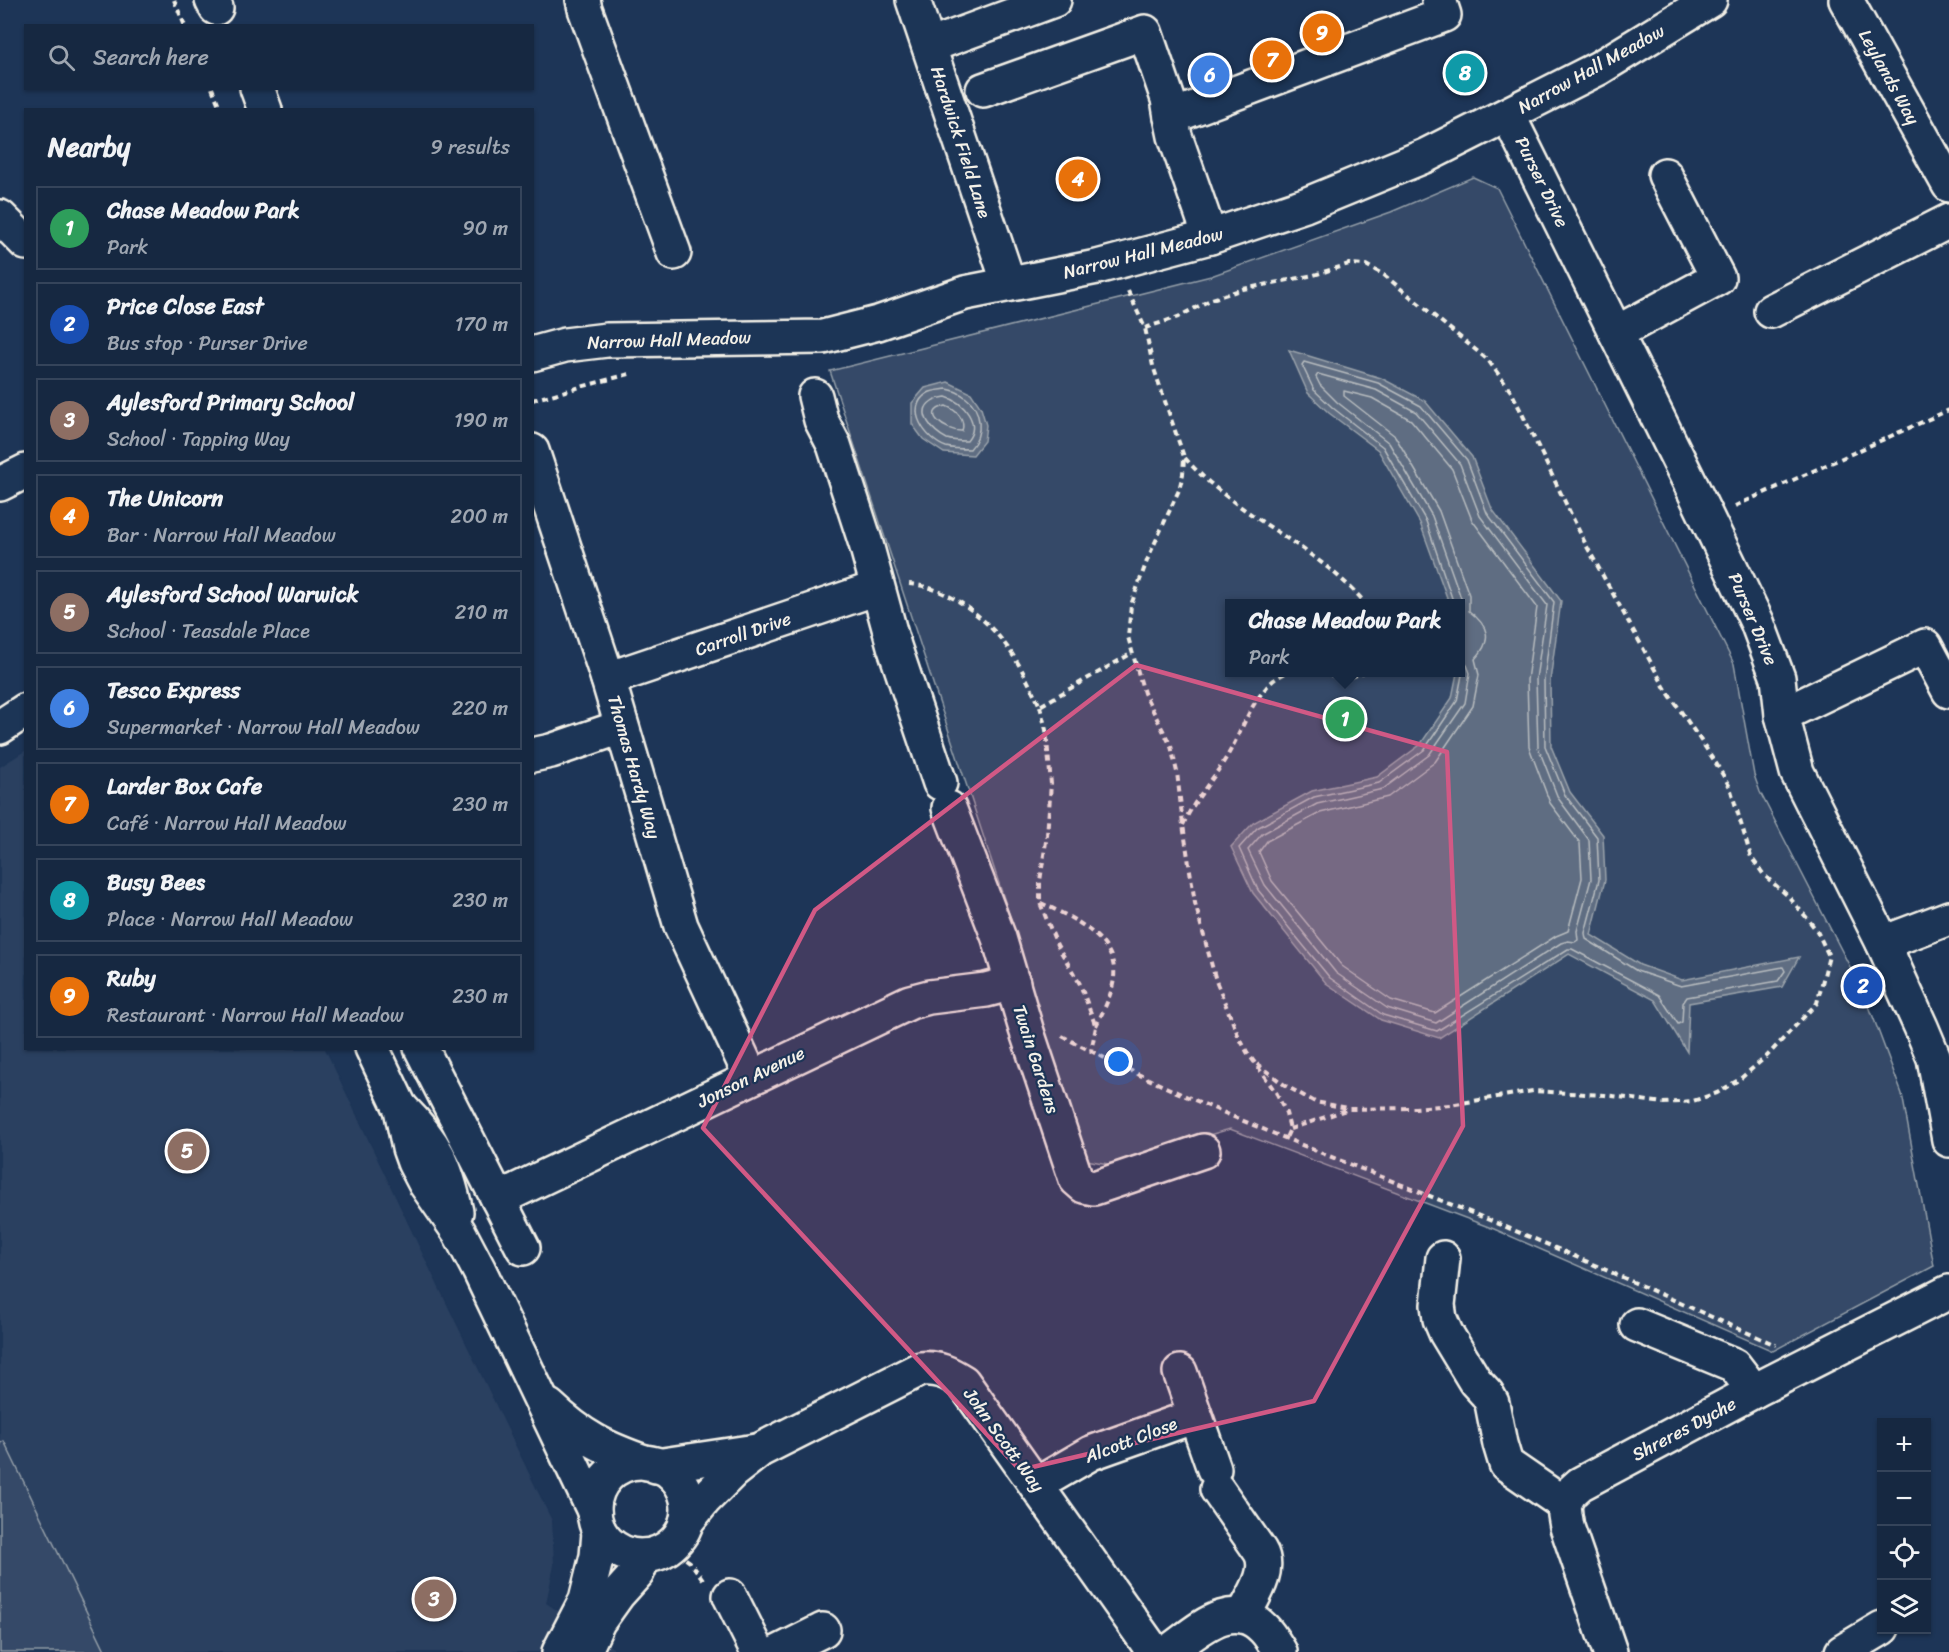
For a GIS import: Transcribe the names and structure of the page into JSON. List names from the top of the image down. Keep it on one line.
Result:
{"streets":{"street":["Narrow Hall Meadow","Leylands Way","Hardwick Field Lane","Purser Drive","Carroll Drive","Thomas Hardy Way","Twain Gardens","Jonson Avenue","Shreres Dyche","John Scott Way","Alcott Close"]},"crossings":[["Narrow Hall Meadow","Hardwick Field Lane"],["Narrow Hall Meadow","Purser Drive"],["Carroll Drive","Thomas Hardy Way"],["Carroll Drive","Twain Gardens"],["Thomas Hardy Way","Jonson Avenue"],["Twain Gardens","Jonson Avenue"],["John Scott Way","Alcott Close"]],"page":{"pins":["9","7","8","6","4","1","2","5","3"],"search":"Search here","heading":["Nearby","9 results"],"list":[{"mark":"1","name":"Chase Meadow Park","note":"Park","value":"90 m"},{"mark":"2","name":"Price Close East","note":"Bus stop · Purser Drive","value":"170 m"},{"mark":"3","name":"Aylesford Primary School","note":"School · Tapping Way","value":"190 m"},{"mark":"4","name":"The Unicorn","note":"Bar · Narrow Hall Meadow","value":"200 m"},{"mark":"5","name":"Aylesford School Warwick","note":"School · Teasdale Place","value":"210 m"},{"mark":"6","name":"Tesco Express","note":"Supermarket · Narrow Hall Meadow","value":"220 m"},{"mark":"7","name":"Larder Box Cafe","note":"Café · Narrow Hall Meadow","value":"230 m"},{"mark":"8","name":"Busy Bees","note":"Place · Narrow Hall Meadow","value":"230 m"},{"mark":"9","name":"Ruby","note":"Restaurant · Narrow Hall Meadow","value":"230 m"}],"popup":["Chase Meadow Park","Park"],"map_buttons":["+","−"]}}
